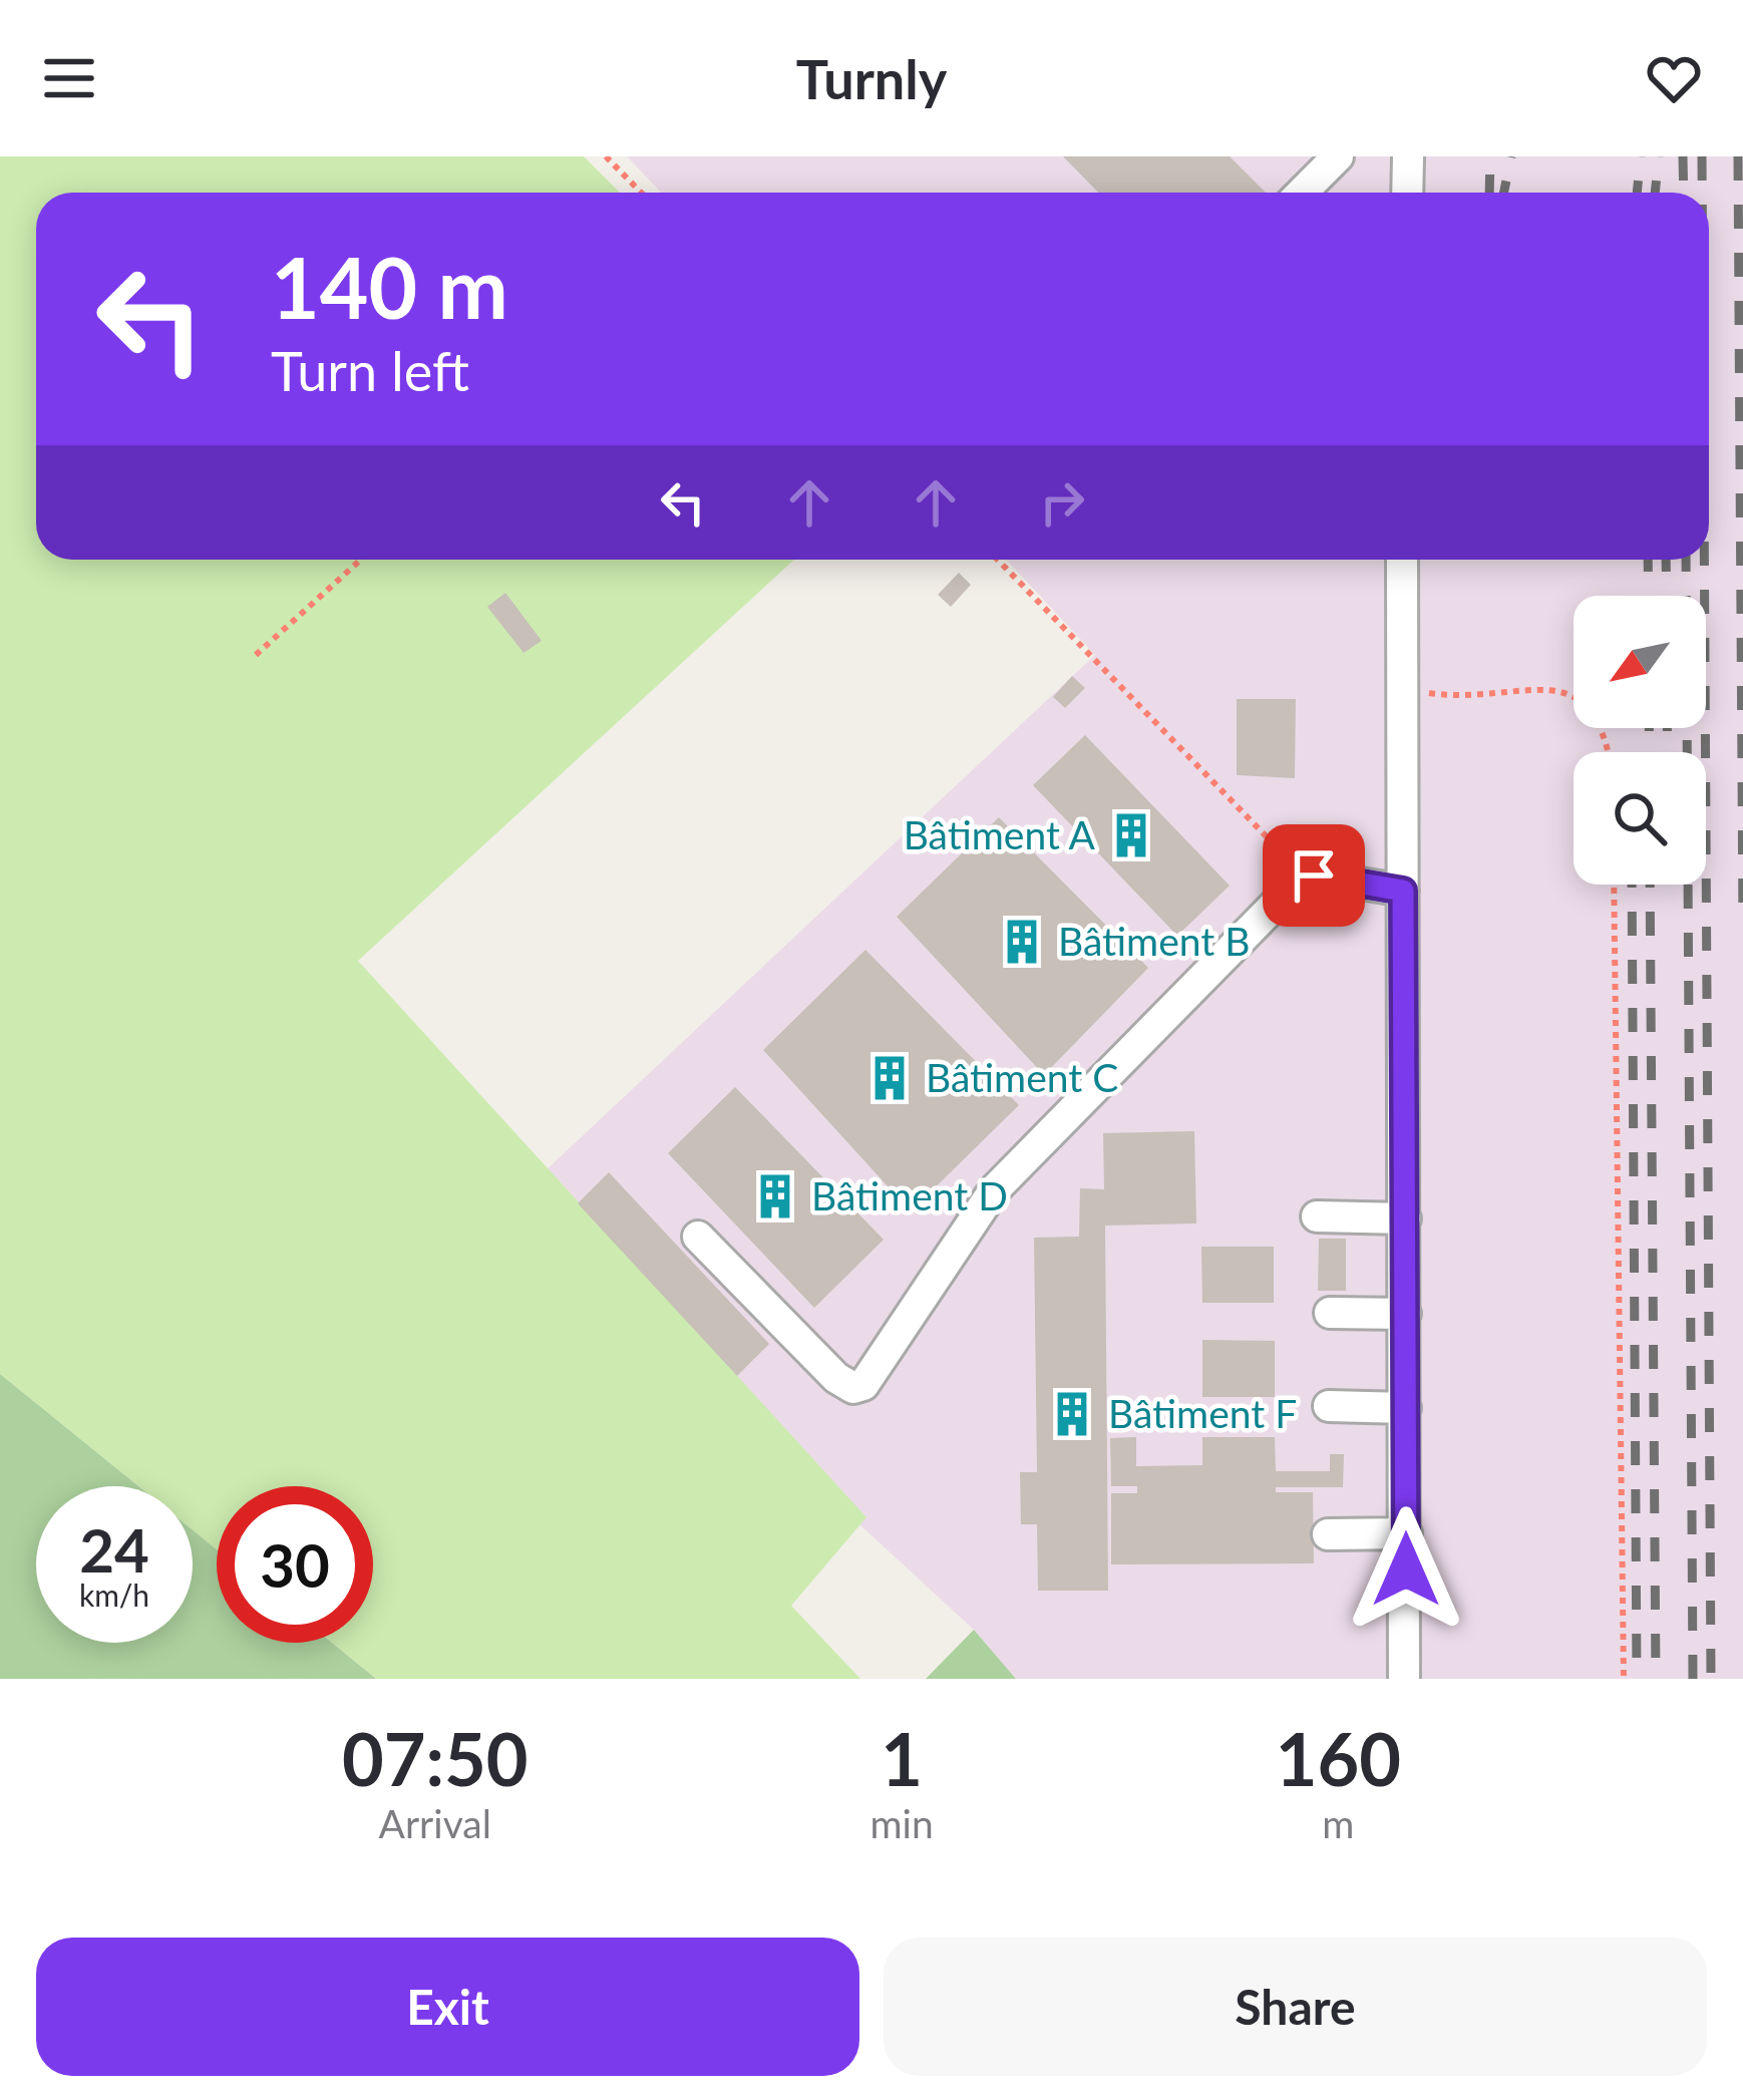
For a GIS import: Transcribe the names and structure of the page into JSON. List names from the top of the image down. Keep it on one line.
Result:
{"places":{"building":["Bâtiment A","Bâtiment B","Bâtiment C","Bâtiment D","Bâtiment F"]},"north":"bottom left","page":{"header":"Turnly","turn":["140 m","Turn left"],"speed":"24 km/h","limit":"30","eta":["07:50","Arrival","1","min","160","m"],"buttons":["Exit","Share"]}}
